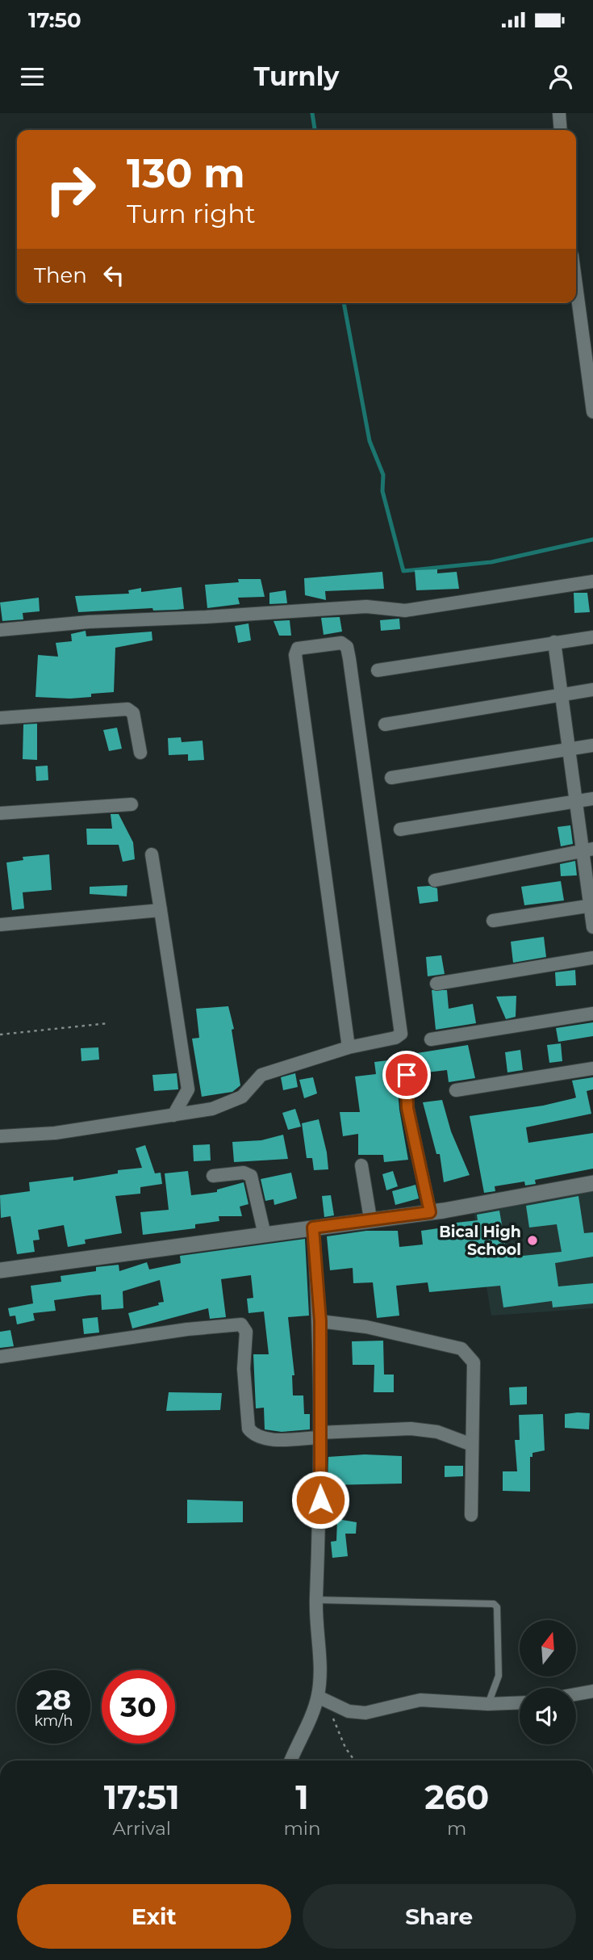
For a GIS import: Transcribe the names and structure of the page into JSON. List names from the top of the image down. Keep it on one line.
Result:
{"places":["Bical High School"],"north":"top","page":{"status":"17:50","header":"Turnly","turn":["130 m","Turn right"],"then":"Then","speed":"28 km/h","limit":"30","eta":["17:51","Arrival","1","min","260","m"],"buttons":["Exit","Share"]}}
